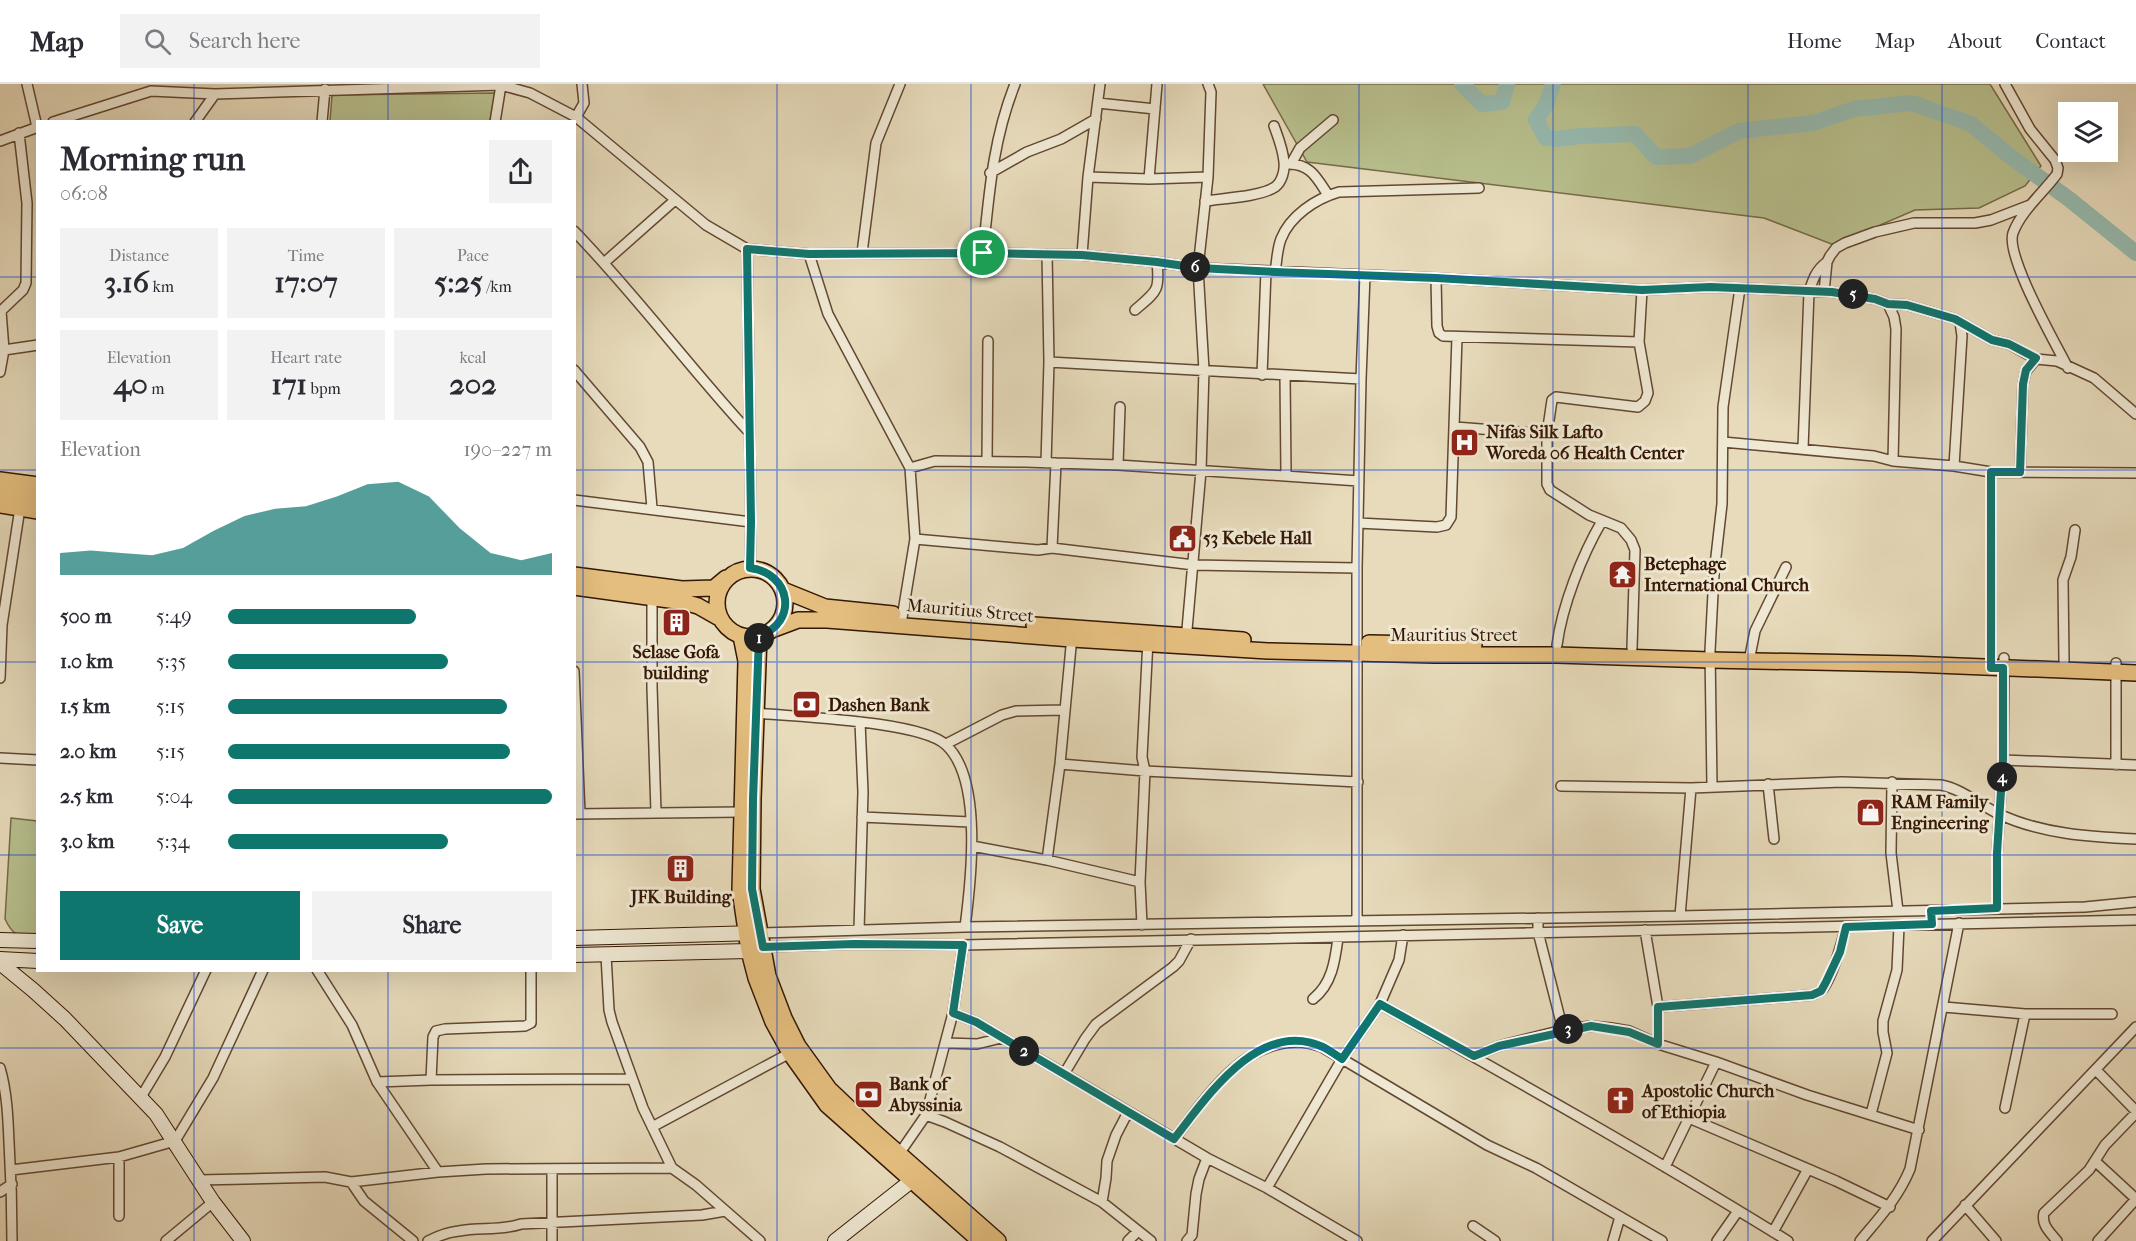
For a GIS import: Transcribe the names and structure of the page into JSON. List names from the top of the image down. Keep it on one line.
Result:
{"streets":{"main road":["Mauritius Street"]},"places":{"hospital":["Nifas Silk Lafto Woreda 06 Health Center"],"public building":["53 Kebele Hall"],"temple":["Betephage International Church"],"building":["Selase Gofa building","JFK Building"],"bank":["Dashen Bank","Bank of Abyssinia"],"shop":["RAM Family Engineering"],"church":["Apostolic Church of Ethiopia"]},"page":{"header":"Map","search":"Search here","nav":["Home","Map","About","Contact"],"heading":["Morning run","06:08"],"stats":[["Distance","3.16 km"],["Time","17:07"],["Pace","5:25 /km"],["Elevation","40 m"],["Heart rate","171 bpm"],["kcal","202"]],"pins":["6","5","1","4","3","2"],"chart":["Elevation","190–227 m"],"list":[{"name":"500 m","note":"5:49"},{"name":"1.0 km","note":"5:35"},{"name":"1.5 km","note":"5:15"},{"name":"2.0 km","note":"5:15"},{"name":"2.5 km","note":"5:04"},{"name":"3.0 km","note":"5:34"}],"buttons":["Save","Share"]}}
